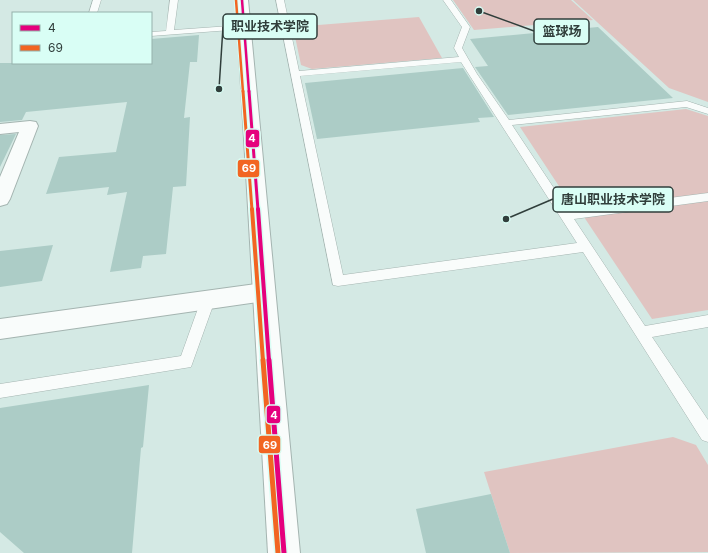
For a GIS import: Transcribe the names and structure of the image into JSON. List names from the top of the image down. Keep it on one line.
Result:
{"places":["篮球场","职业技术学院","唐山职业技术学院"],"lines":["transit line 4","transit line 69"],"legend":["4","69"]}
